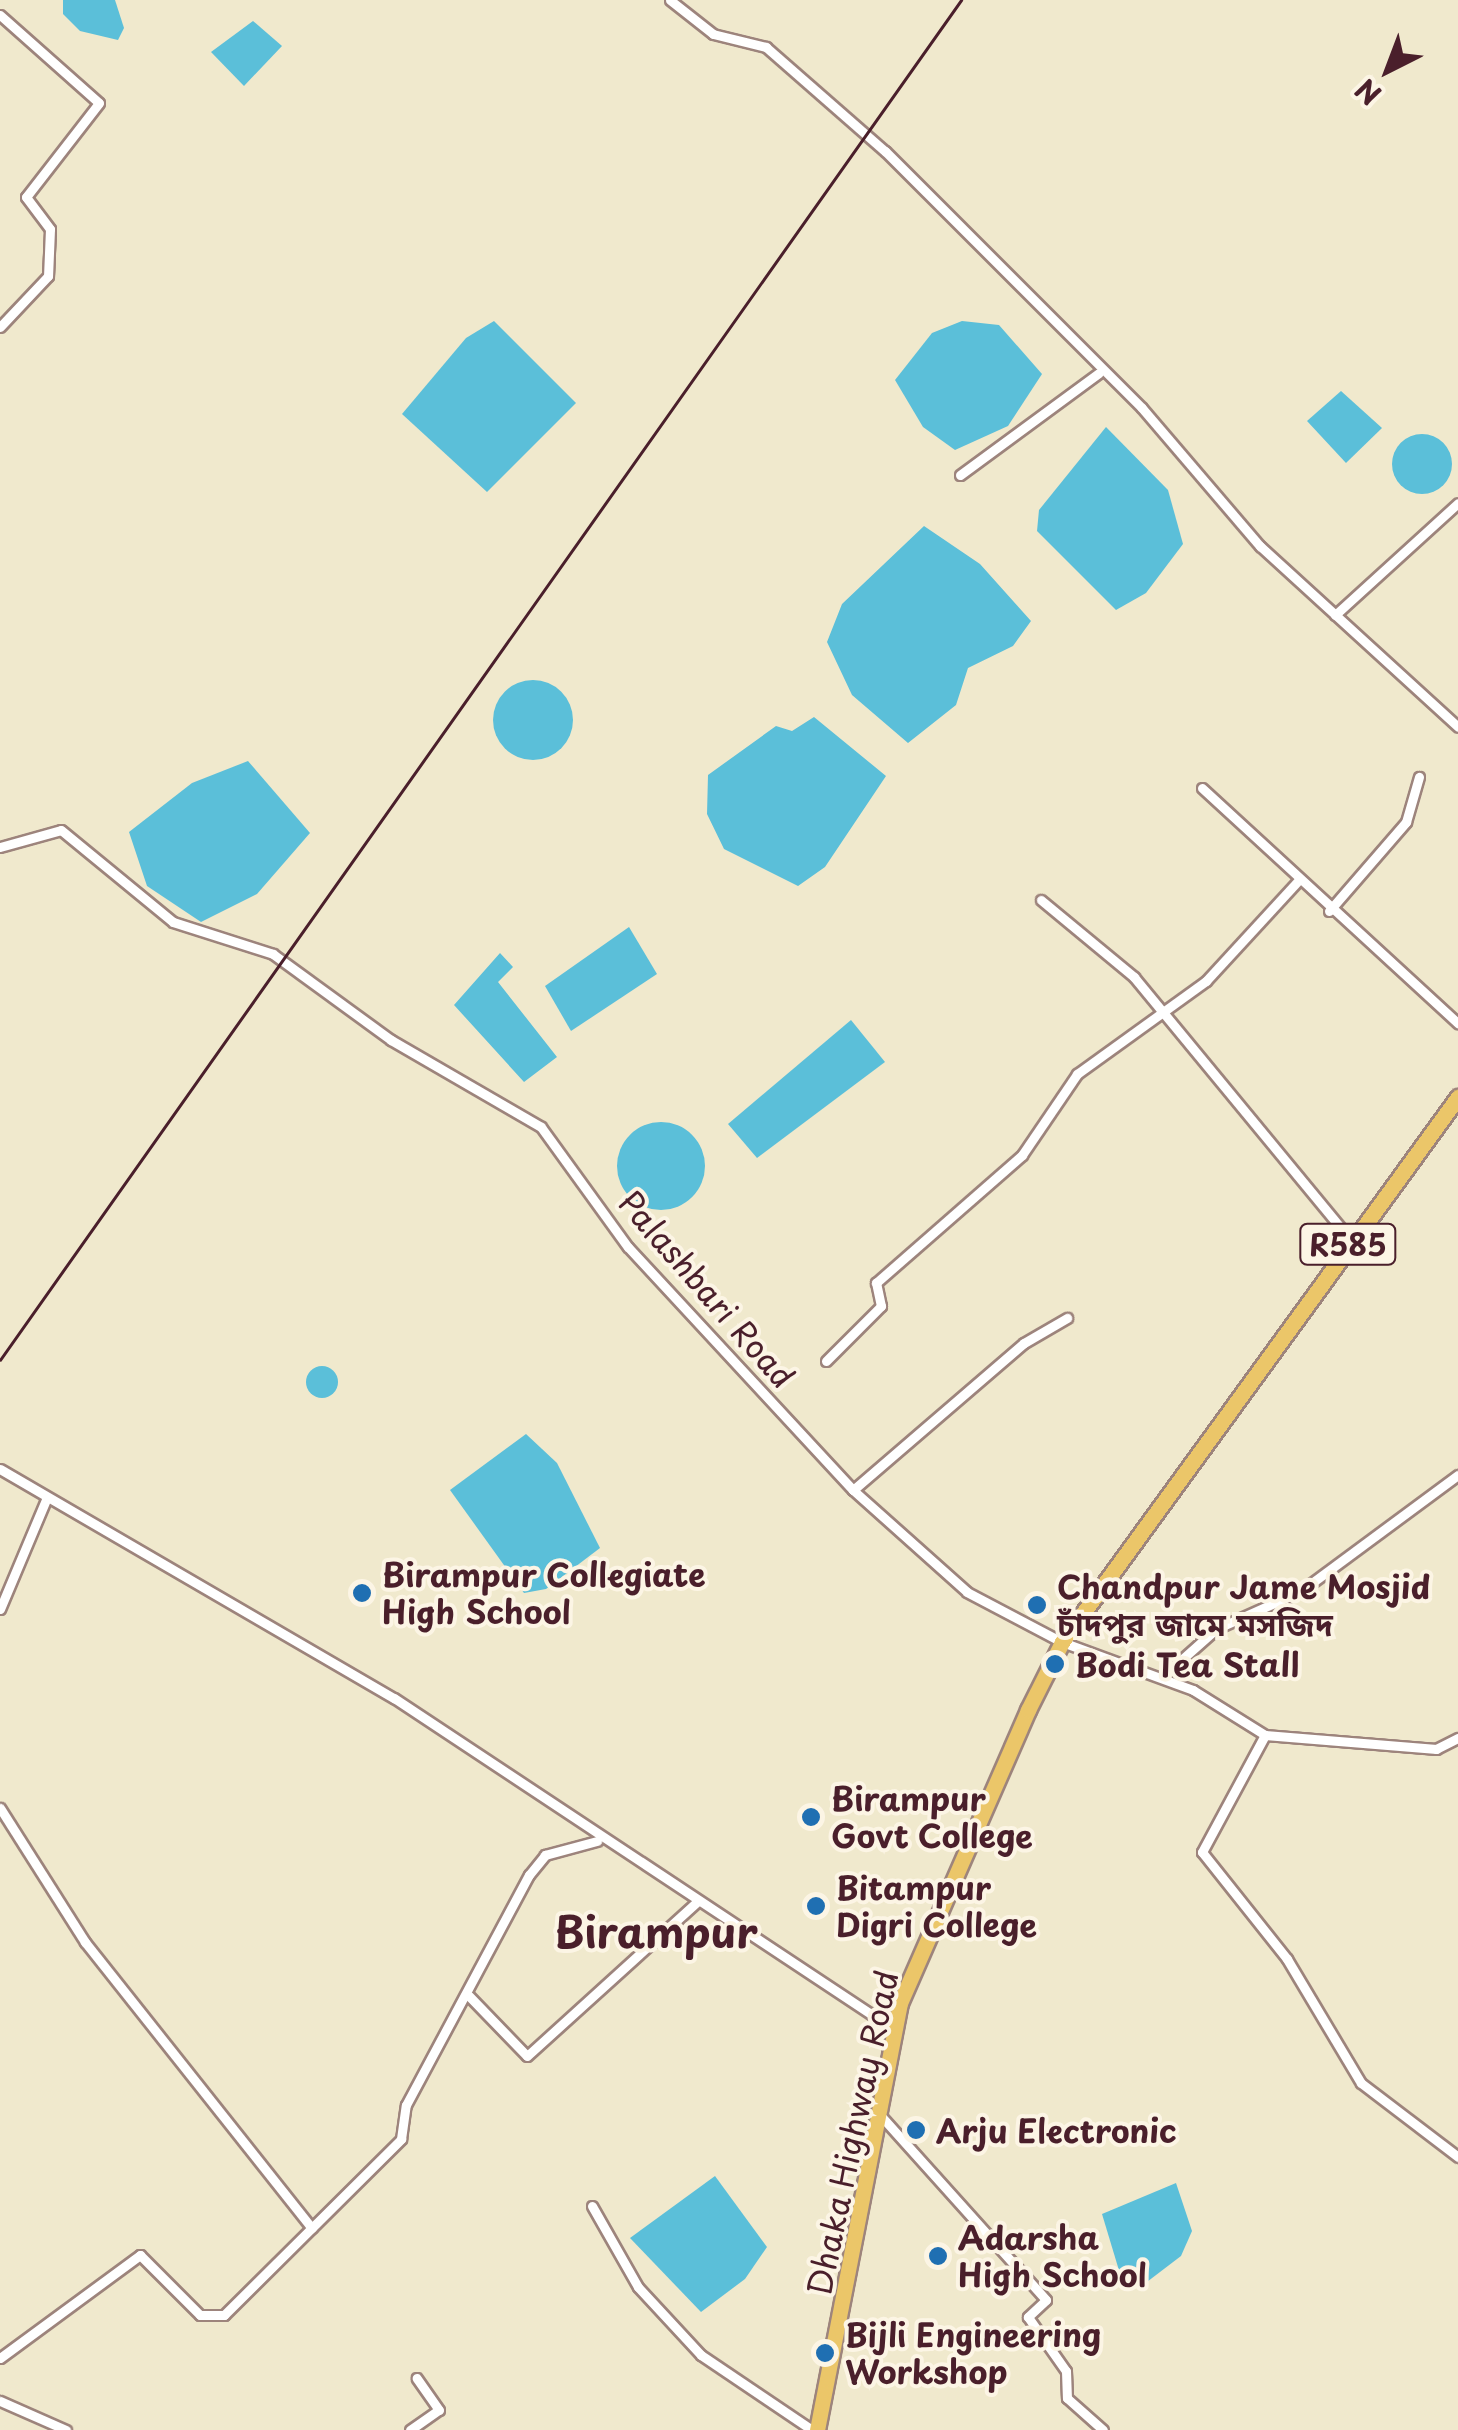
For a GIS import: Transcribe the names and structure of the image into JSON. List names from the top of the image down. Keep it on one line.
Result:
{"streets":{"main road":["R585","Dhaka Highway Road"],"street":["Palashbari Road"]},"crossings":[["R585","Palashbari Road"],["R585","Dhaka Highway Road"],["Palashbari Road","Dhaka Highway Road"]],"districts":["Birampur"],"places":["Birampur Collegiate High School","Chandpur Jame Mosjid চাঁদপুর জামে মসজিদ","Bodi Tea Stall","Birampur Govt College","Bitampur Digri College","Arju Electronic","Adarsha High School","Bijli Engineering Workshop"],"north":"bottom left"}
